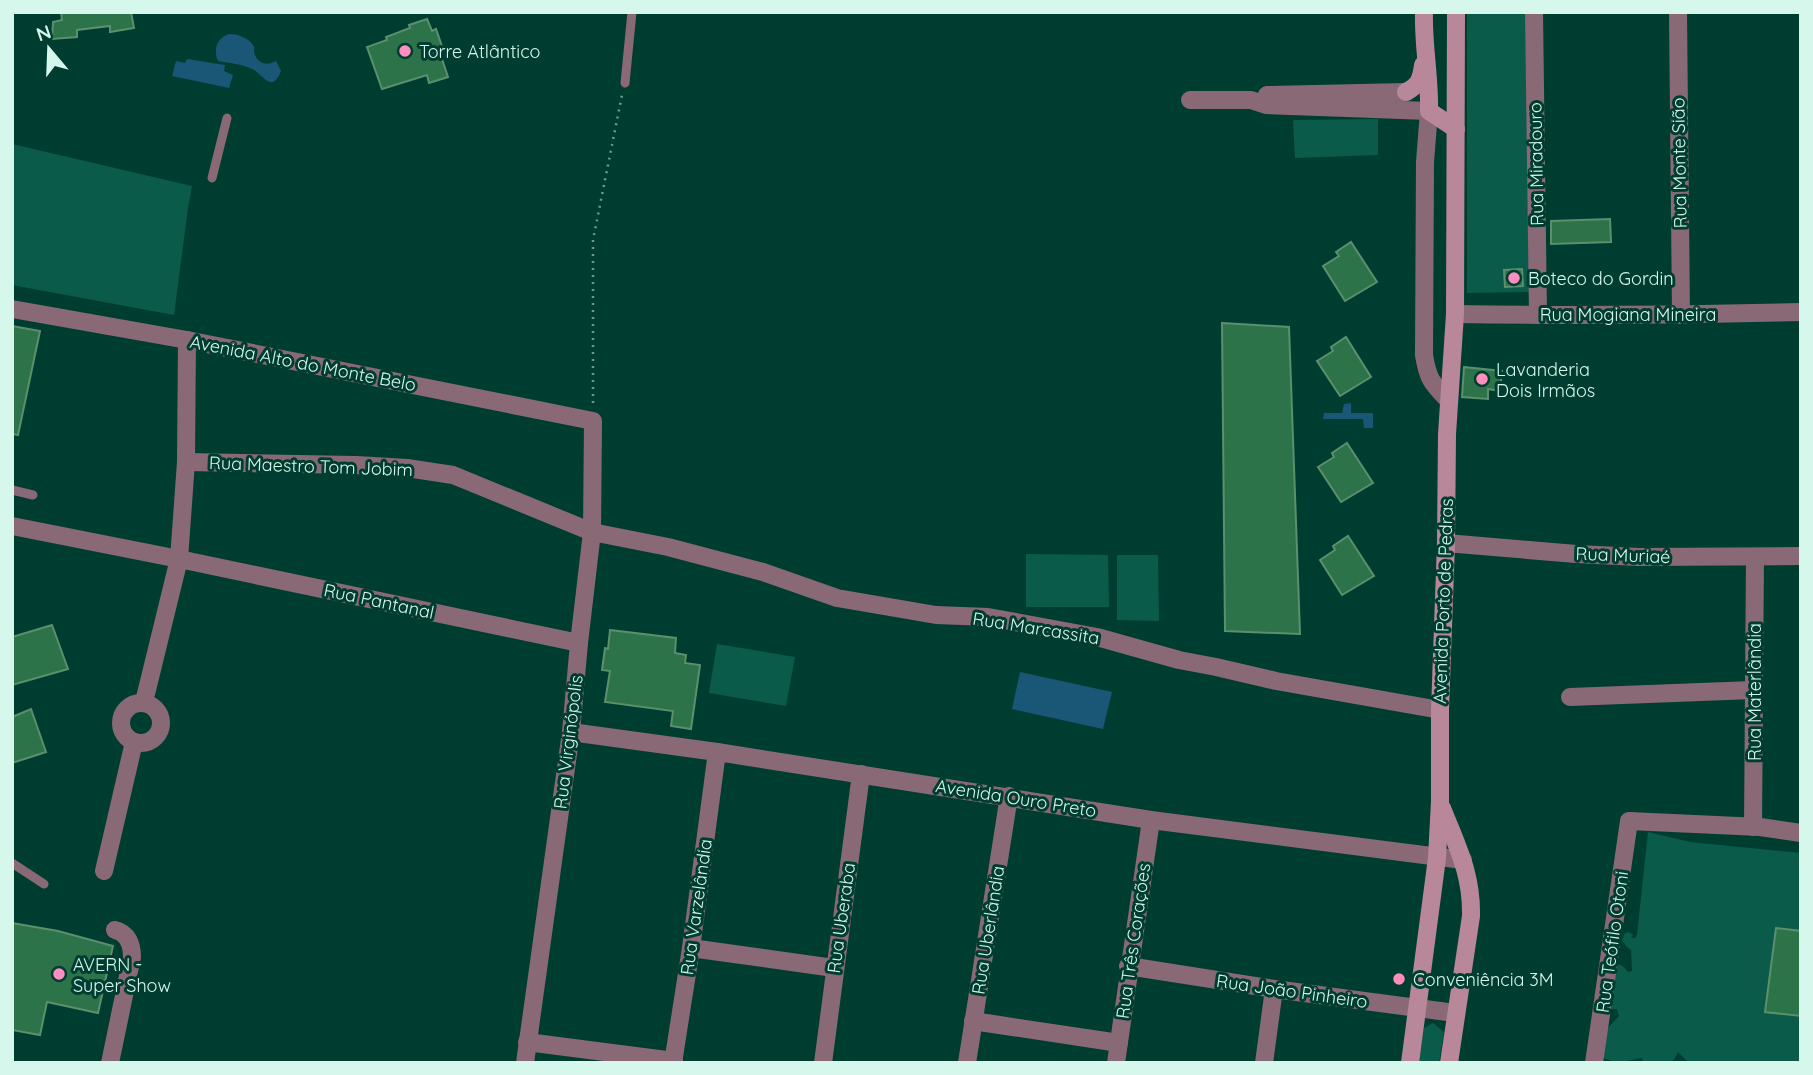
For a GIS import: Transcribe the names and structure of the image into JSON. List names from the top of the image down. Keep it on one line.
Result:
{"streets":{"main road":["Avenida Porto de Pedras"],"street":["Rua Monte Sião","Rua Miradouro","Rua Mogiana Mineira","Avenida Alto do Monte Belo","Rua Maestro Tom Jobim","Rua Muriaé","Rua Pantanal","Rua Marcassita","Rua Materlândia","Rua Virginópolis","Avenida Ouro Preto","Rua Varzelândia","Rua Uberaba","Rua Uberlândia","Rua Três Corações","Rua Teófilo Otoni","Rua João Pinheiro"]},"crossings":[["Rua Monte Sião","Rua Mogiana Mineira"],["Rua Miradouro","Rua Mogiana Mineira"],["Rua Mogiana Mineira","Avenida Porto de Pedras"],["Avenida Alto do Monte Belo","Rua Virginópolis"],["Rua Maestro Tom Jobim","Rua Marcassita"],["Rua Maestro Tom Jobim","Rua Virginópolis"],["Rua Muriaé","Avenida Porto de Pedras"],["Rua Muriaé","Rua Materlândia"],["Rua Pantanal","Rua Virginópolis"],["Avenida Porto de Pedras","Rua Marcassita"],["Avenida Porto de Pedras","Avenida Ouro Preto"],["Avenida Porto de Pedras","Rua João Pinheiro"],["Rua Marcassita","Rua Virginópolis"],["Rua Materlândia","Rua Teófilo Otoni"],["Rua Virginópolis","Avenida Ouro Preto"],["Avenida Ouro Preto","Rua Varzelândia"],["Avenida Ouro Preto","Rua Uberaba"],["Avenida Ouro Preto","Rua Uberlândia"],["Avenida Ouro Preto","Rua Três Corações"],["Rua Três Corações","Rua João Pinheiro"]],"places":["Torre Atlântico","Boteco do Gordin","Lavanderia Dois Irmãos","AVERN - Super Show","Conveniência 3M"],"north":"top"}
